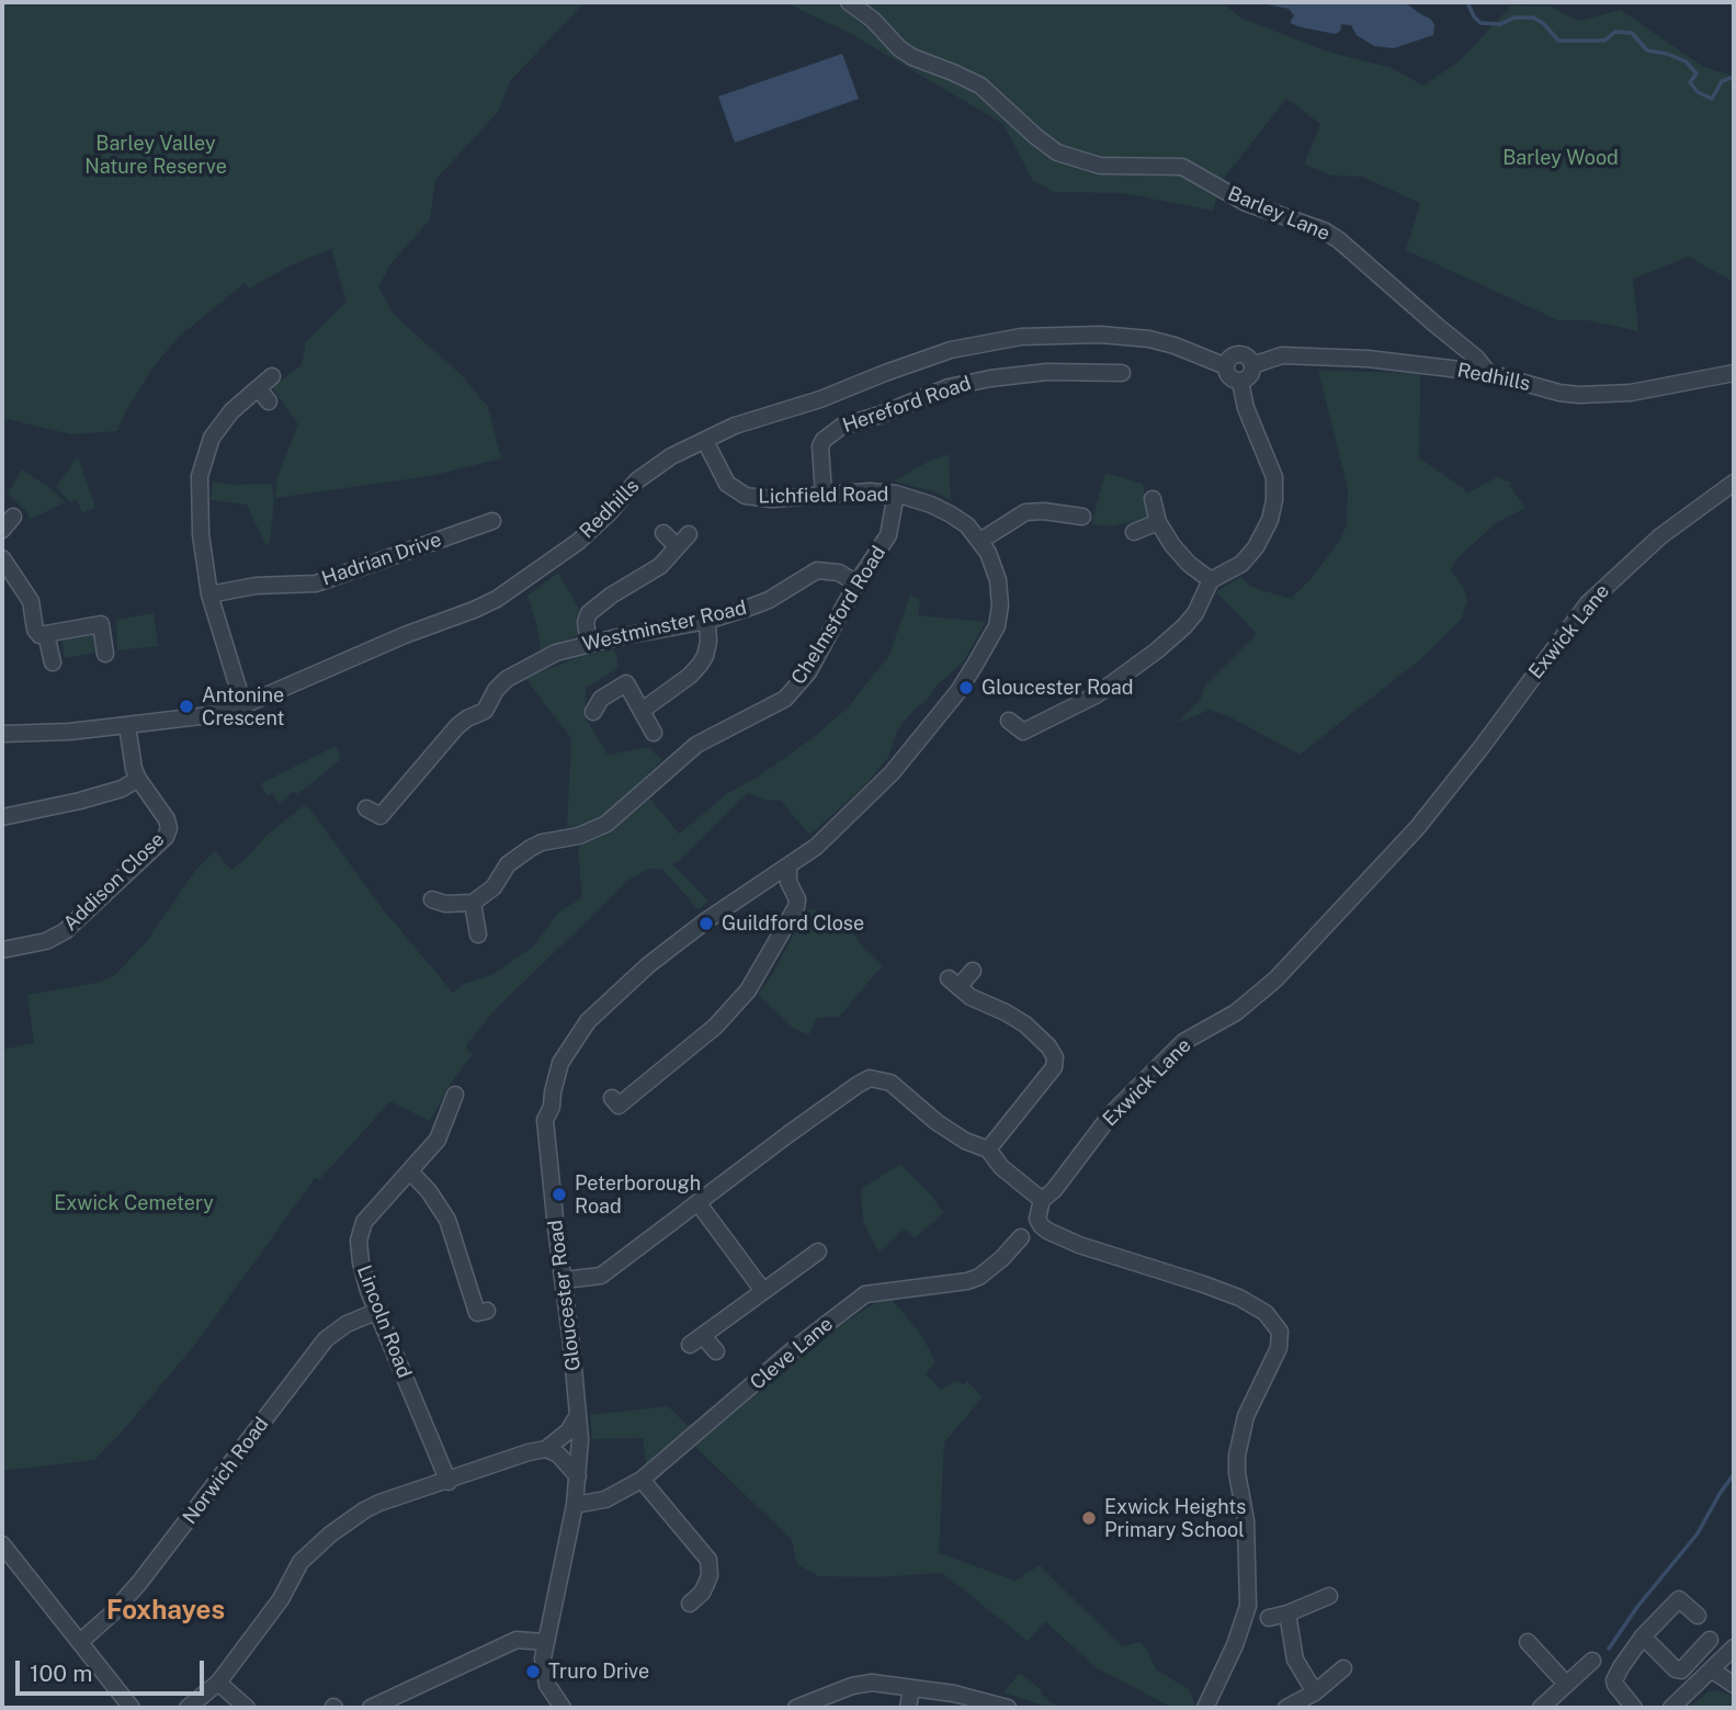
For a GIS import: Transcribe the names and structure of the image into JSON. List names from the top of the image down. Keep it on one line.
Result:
{"streets":{"street":["Barley Lane","Redhills","Hereford Road","Lichfield Road","Hadrian Drive","Chelmsford Road","Westminster Road","Exwick Lane","Addison Close","Gloucester Road","Lincoln Road","Cleve Lane","Norwich Road"]},"crossings":[["Barley Lane","Redhills"],["Redhills","Lichfield Road"],["Redhills","Addison Close"],["Hereford Road","Lichfield Road"],["Lichfield Road","Chelmsford Road"],["Lichfield Road","Gloucester Road"],["Chelmsford Road","Westminster Road"],["Gloucester Road","Cleve Lane"],["Lincoln Road","Norwich Road"]],"districts":["Foxhayes"],"parks":["Barley Valley Nature Reserve","Barley Wood","Exwick Cemetery"],"places":["Gloucester Road","Antonine Crescent","Guildford Close","Peterborough Road","Exwick Heights Primary School","Truro Drive"],"scale_bar":"100 m"}
